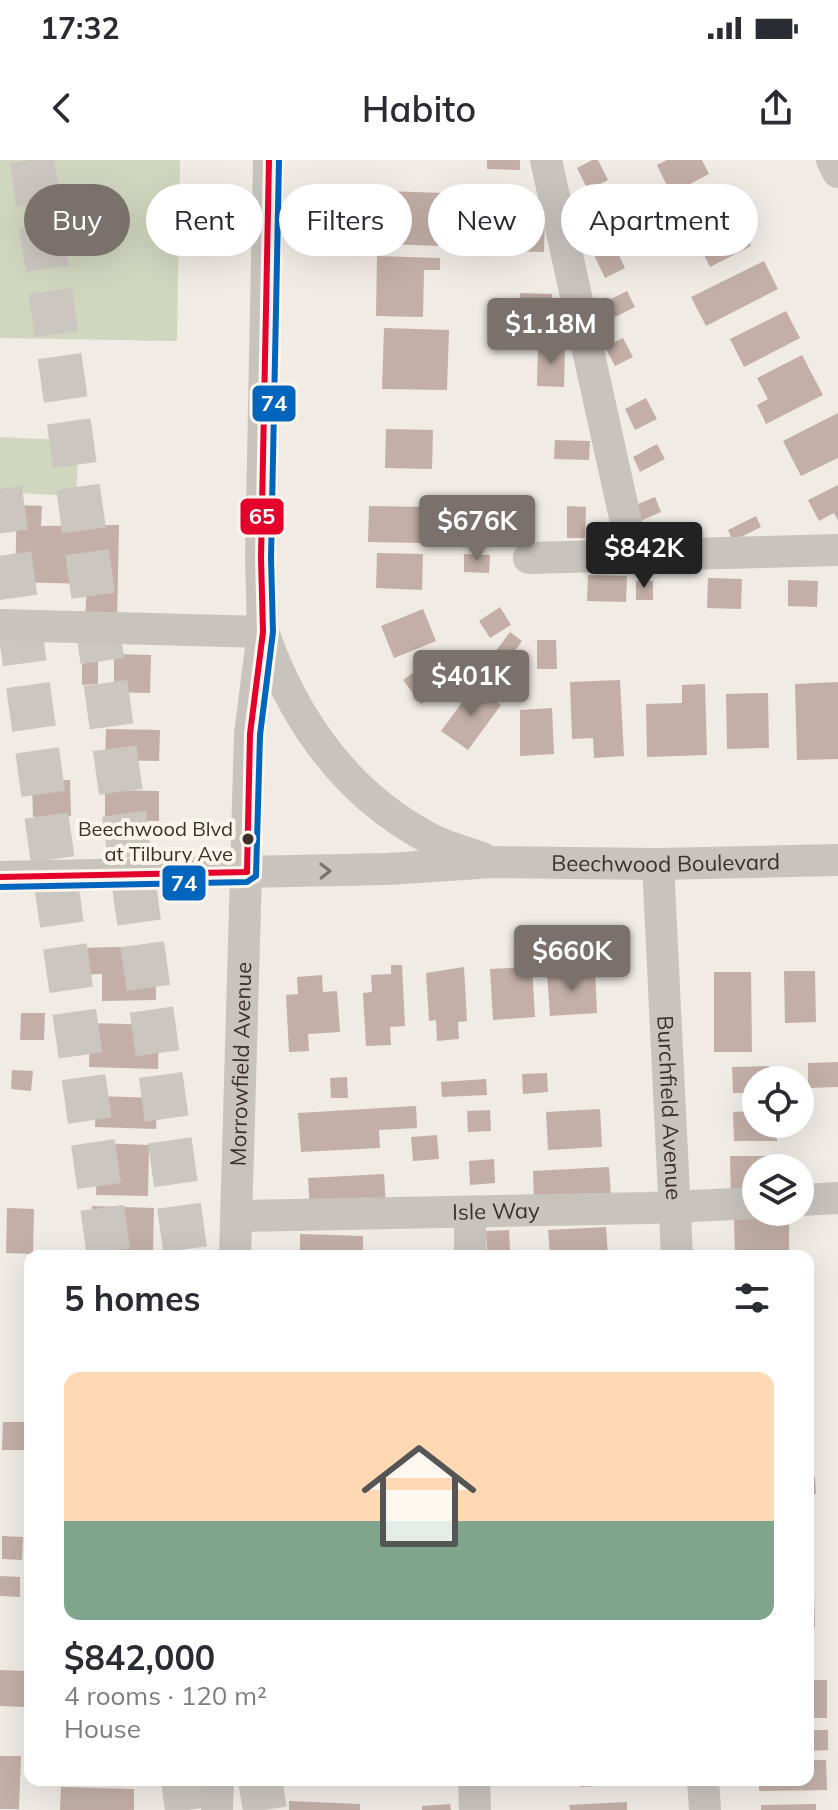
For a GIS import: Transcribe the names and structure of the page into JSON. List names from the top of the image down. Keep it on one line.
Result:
{"streets":{"street":["Beechwood Boulevard","Morrowfield Avenue","Burchfield Avenue","Isle Way"]},"crossings":[["Beechwood Boulevard","Morrowfield Avenue"],["Beechwood Boulevard","Burchfield Avenue"],["Morrowfield Avenue","Isle Way"],["Burchfield Avenue","Isle Way"]],"places":["Beechwood Blvd at Tilbury Ave"],"lines":["transit line 65","transit line 74"],"page":{"status":"17:32","header":"Habito","chip":["Buy","Rent","Filters","New","Apartment"],"price":["$1.18M","$676K","$842K","$401K","$660K"],"heading":"5 homes","list":[{"name":"$842,000","note":"4 rooms · 120 m² · House"}]}}
